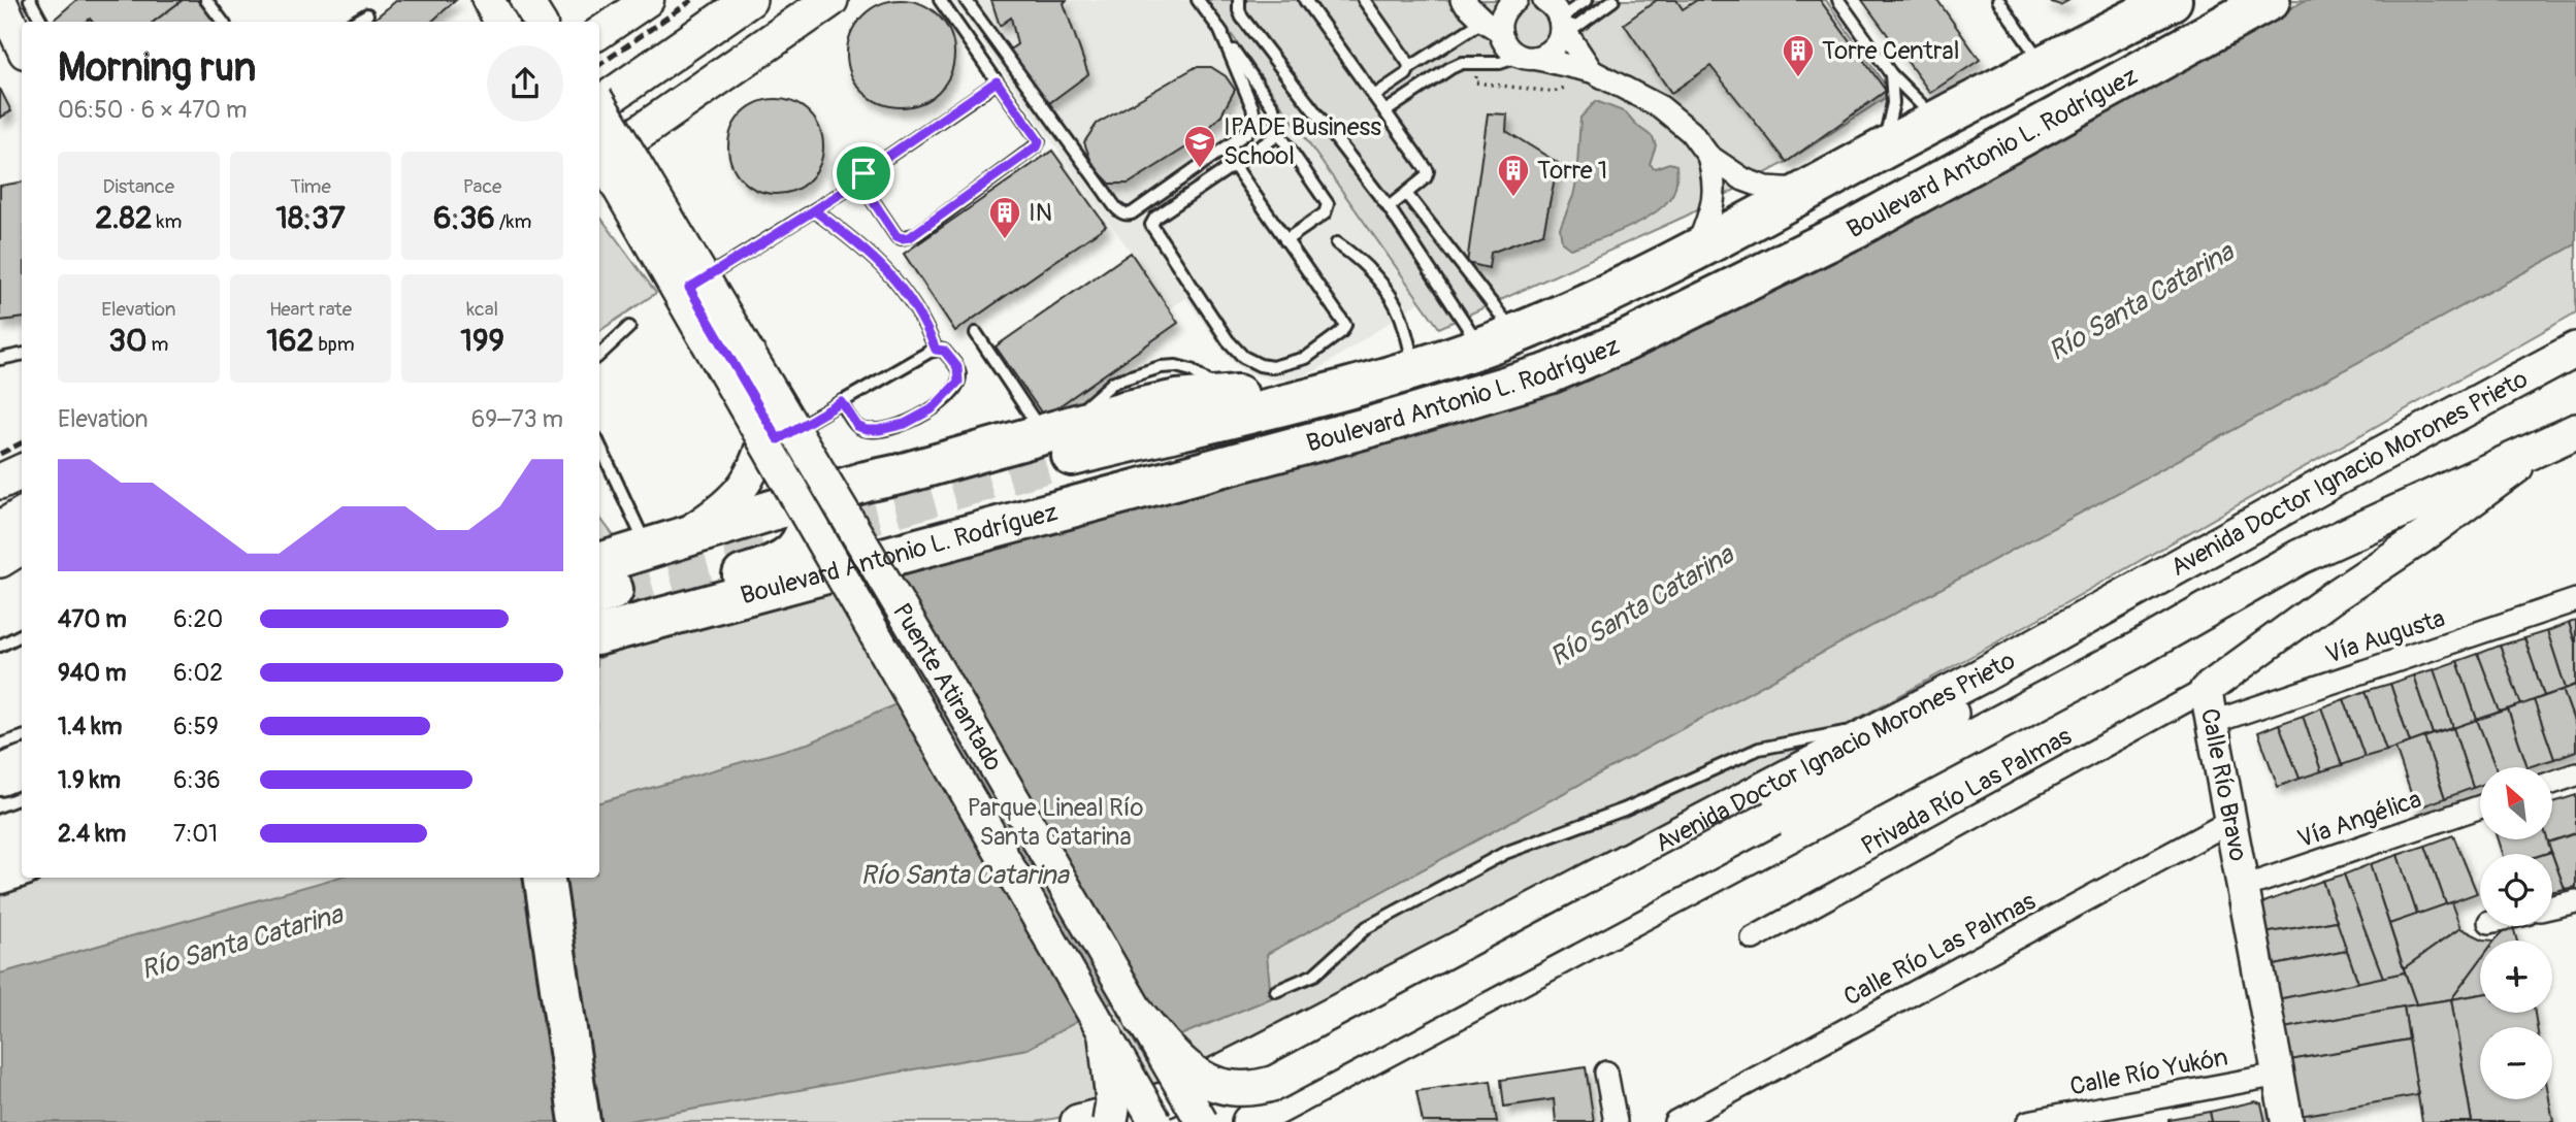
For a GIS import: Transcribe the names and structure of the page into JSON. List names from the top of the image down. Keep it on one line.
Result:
{"streets":{"highway":["Boulevard Antonio L. Rodríguez"],"main road":["Avenida Doctor Ignacio Morones Prieto","Puente Atirantado","Calle Río Bravo"],"street":["Vía Augusta","Privada Río Las Palmas","Vía Angélica","Calle Río Las Palmas","Calle Río Yukón"]},"crossings":[["Avenida Doctor Ignacio Morones Prieto","Calle Río Bravo"],["Vía Augusta","Calle Río Bravo"],["Calle Río Bravo","Privada Río Las Palmas"],["Calle Río Bravo","Vía Angélica"],["Calle Río Bravo","Calle Río Las Palmas"],["Calle Río Bravo","Calle Río Yukón"]],"water":["Río Santa Catarina"],"parks":["Parque Lineal Río Santa Catarina"],"places":{"building":["Torre Central","Torre 1","IN"],"school or university":["IPADE Business School"]},"north":"top left","page":{"heading":["Morning run","06:50 · 6 × 470 m"],"stats":[["Distance","2.82 km"],["Time","18:37"],["Pace","6:36 /km"],["Elevation","30 m"],["Heart rate","162 bpm"],["kcal","199"]],"chart":["Elevation","69–73 m"],"list":[{"name":"470 m","note":"6:20"},{"name":"940 m","note":"6:02"},{"name":"1.4 km","note":"6:59"},{"name":"1.9 km","note":"6:36"},{"name":"2.4 km","note":"7:01"}],"map_buttons":["+","−"]}}
